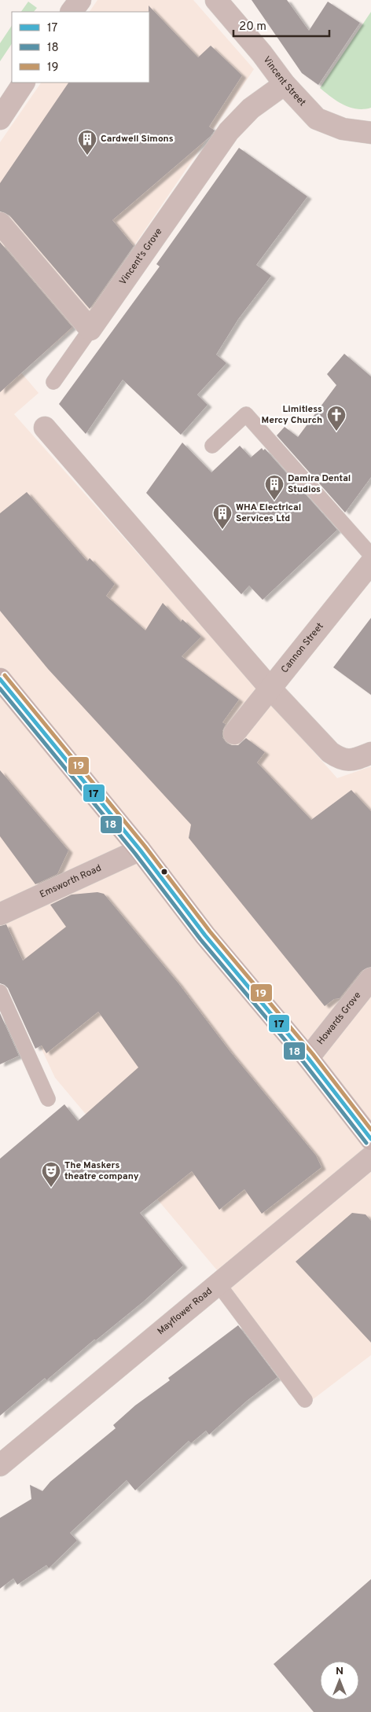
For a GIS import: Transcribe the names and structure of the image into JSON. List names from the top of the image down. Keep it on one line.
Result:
{"streets":{"street":["Vincent Street","Vincent's Grove","Cannon Street","Emsworth Road","Howards Grove","Mayflower Road"]},"crossings":[["Vincent Street","Vincent's Grove"]],"places":{"building":["Cardwell Simons","Damira Dental Studios","WHA Electrical Services Ltd"],"church":["Limitless Mercy Church"],"theatre":["The Maskers theatre company"]},"lines":["transit line 19","transit line 17","transit line 18"],"legend":["17","18","19"],"scale_bar":"20 m","north":"top"}
